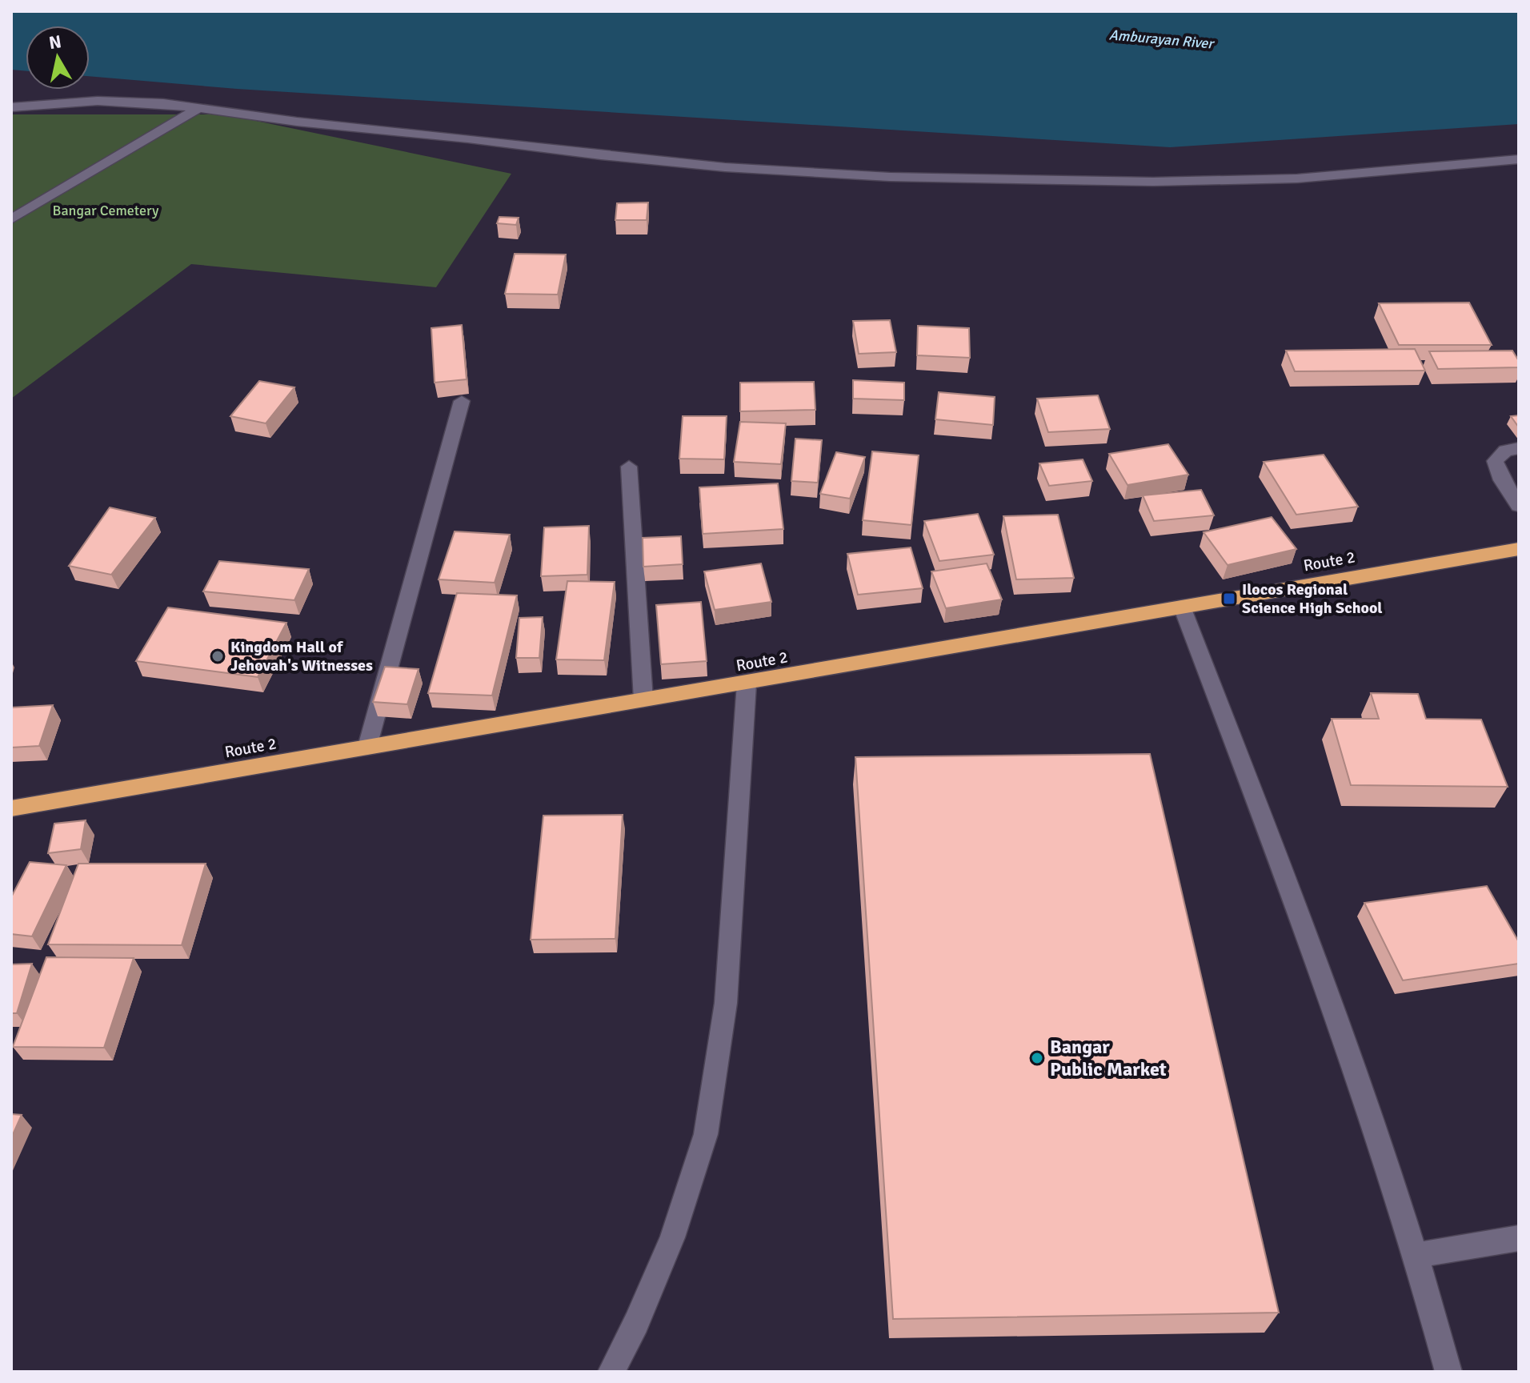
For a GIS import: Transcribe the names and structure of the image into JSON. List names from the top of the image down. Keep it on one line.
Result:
{"streets":{"highway":["Route 2"]},"water":["Amburayan River"],"parks":["Bangar Cemetery"],"places":{"transit":["Ilocos Regional Science High School"],"other":["Kingdom Hall of Jehovah's Witnesses","Bangar Public Market"]},"north":"top"}
